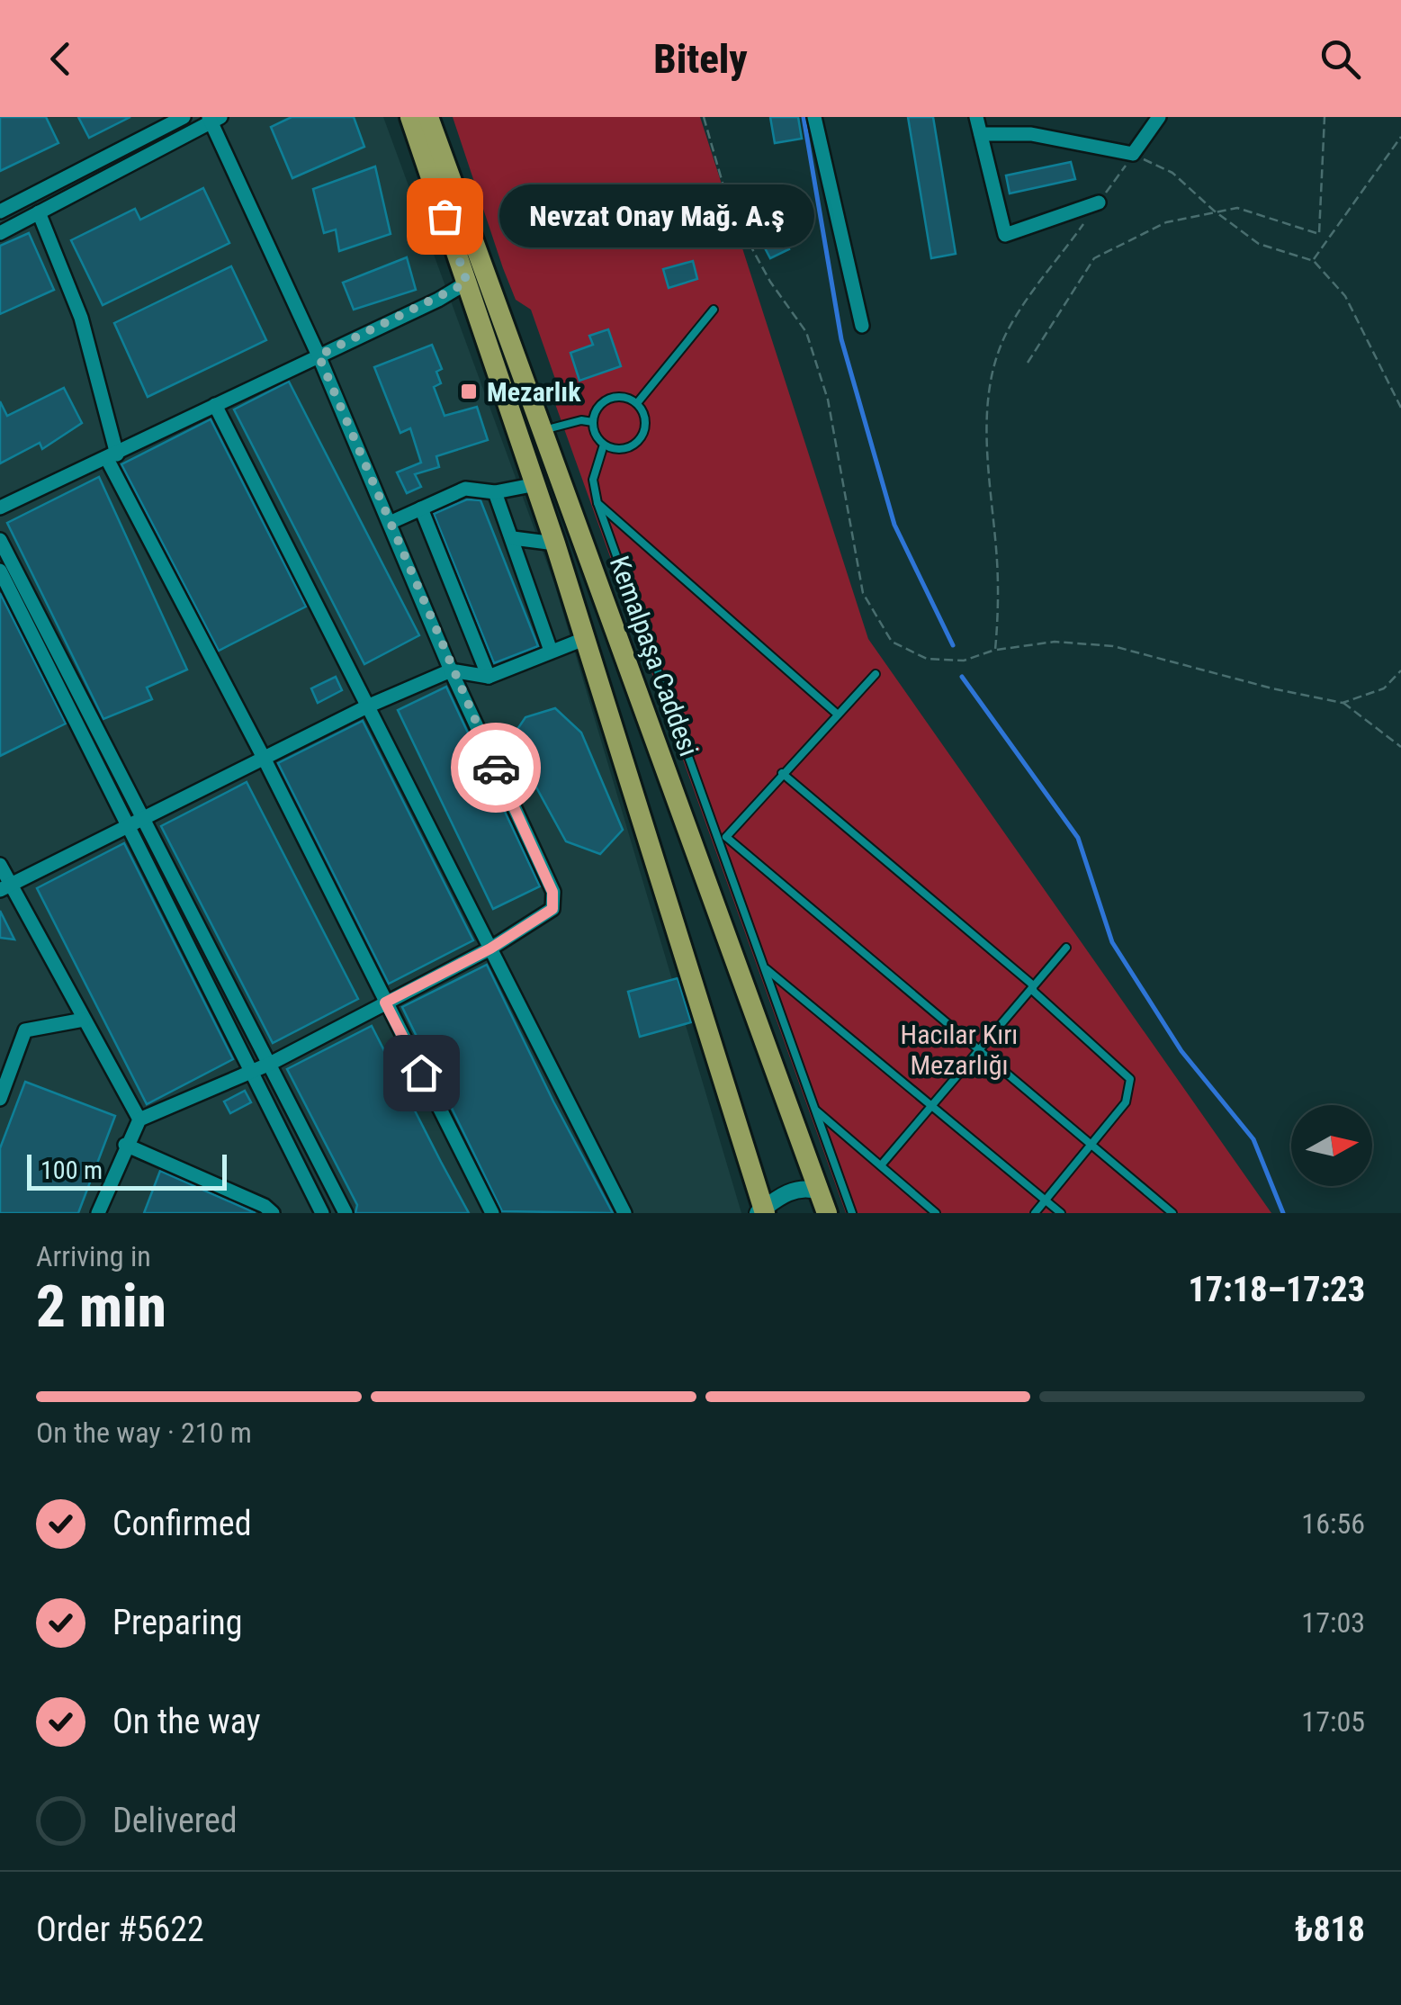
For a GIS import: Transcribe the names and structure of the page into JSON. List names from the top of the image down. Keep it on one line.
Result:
{"streets":{"main road":["Kemalpaşa Caddesi"]},"parks":["Hacılar Kırı Mezarlığı"],"places":{"other":["Nevzat Onay Mağ. A.ş"],"transit":["Mezarlık"]},"scale_bar":"100 m","north":"right","page":{"header":"Bitely","bubble":"Nevzat Onay Mağ. A.ş","scale":"100 m","heading":["2 min","Arriving in","17:18–17:23"],"panel":["Order #5622","₺818"],"bar":"On the way · 210 m","list":[["Confirmed","16:56"],["Preparing","17:03"],["On the way","17:05"],"Delivered"]}}
